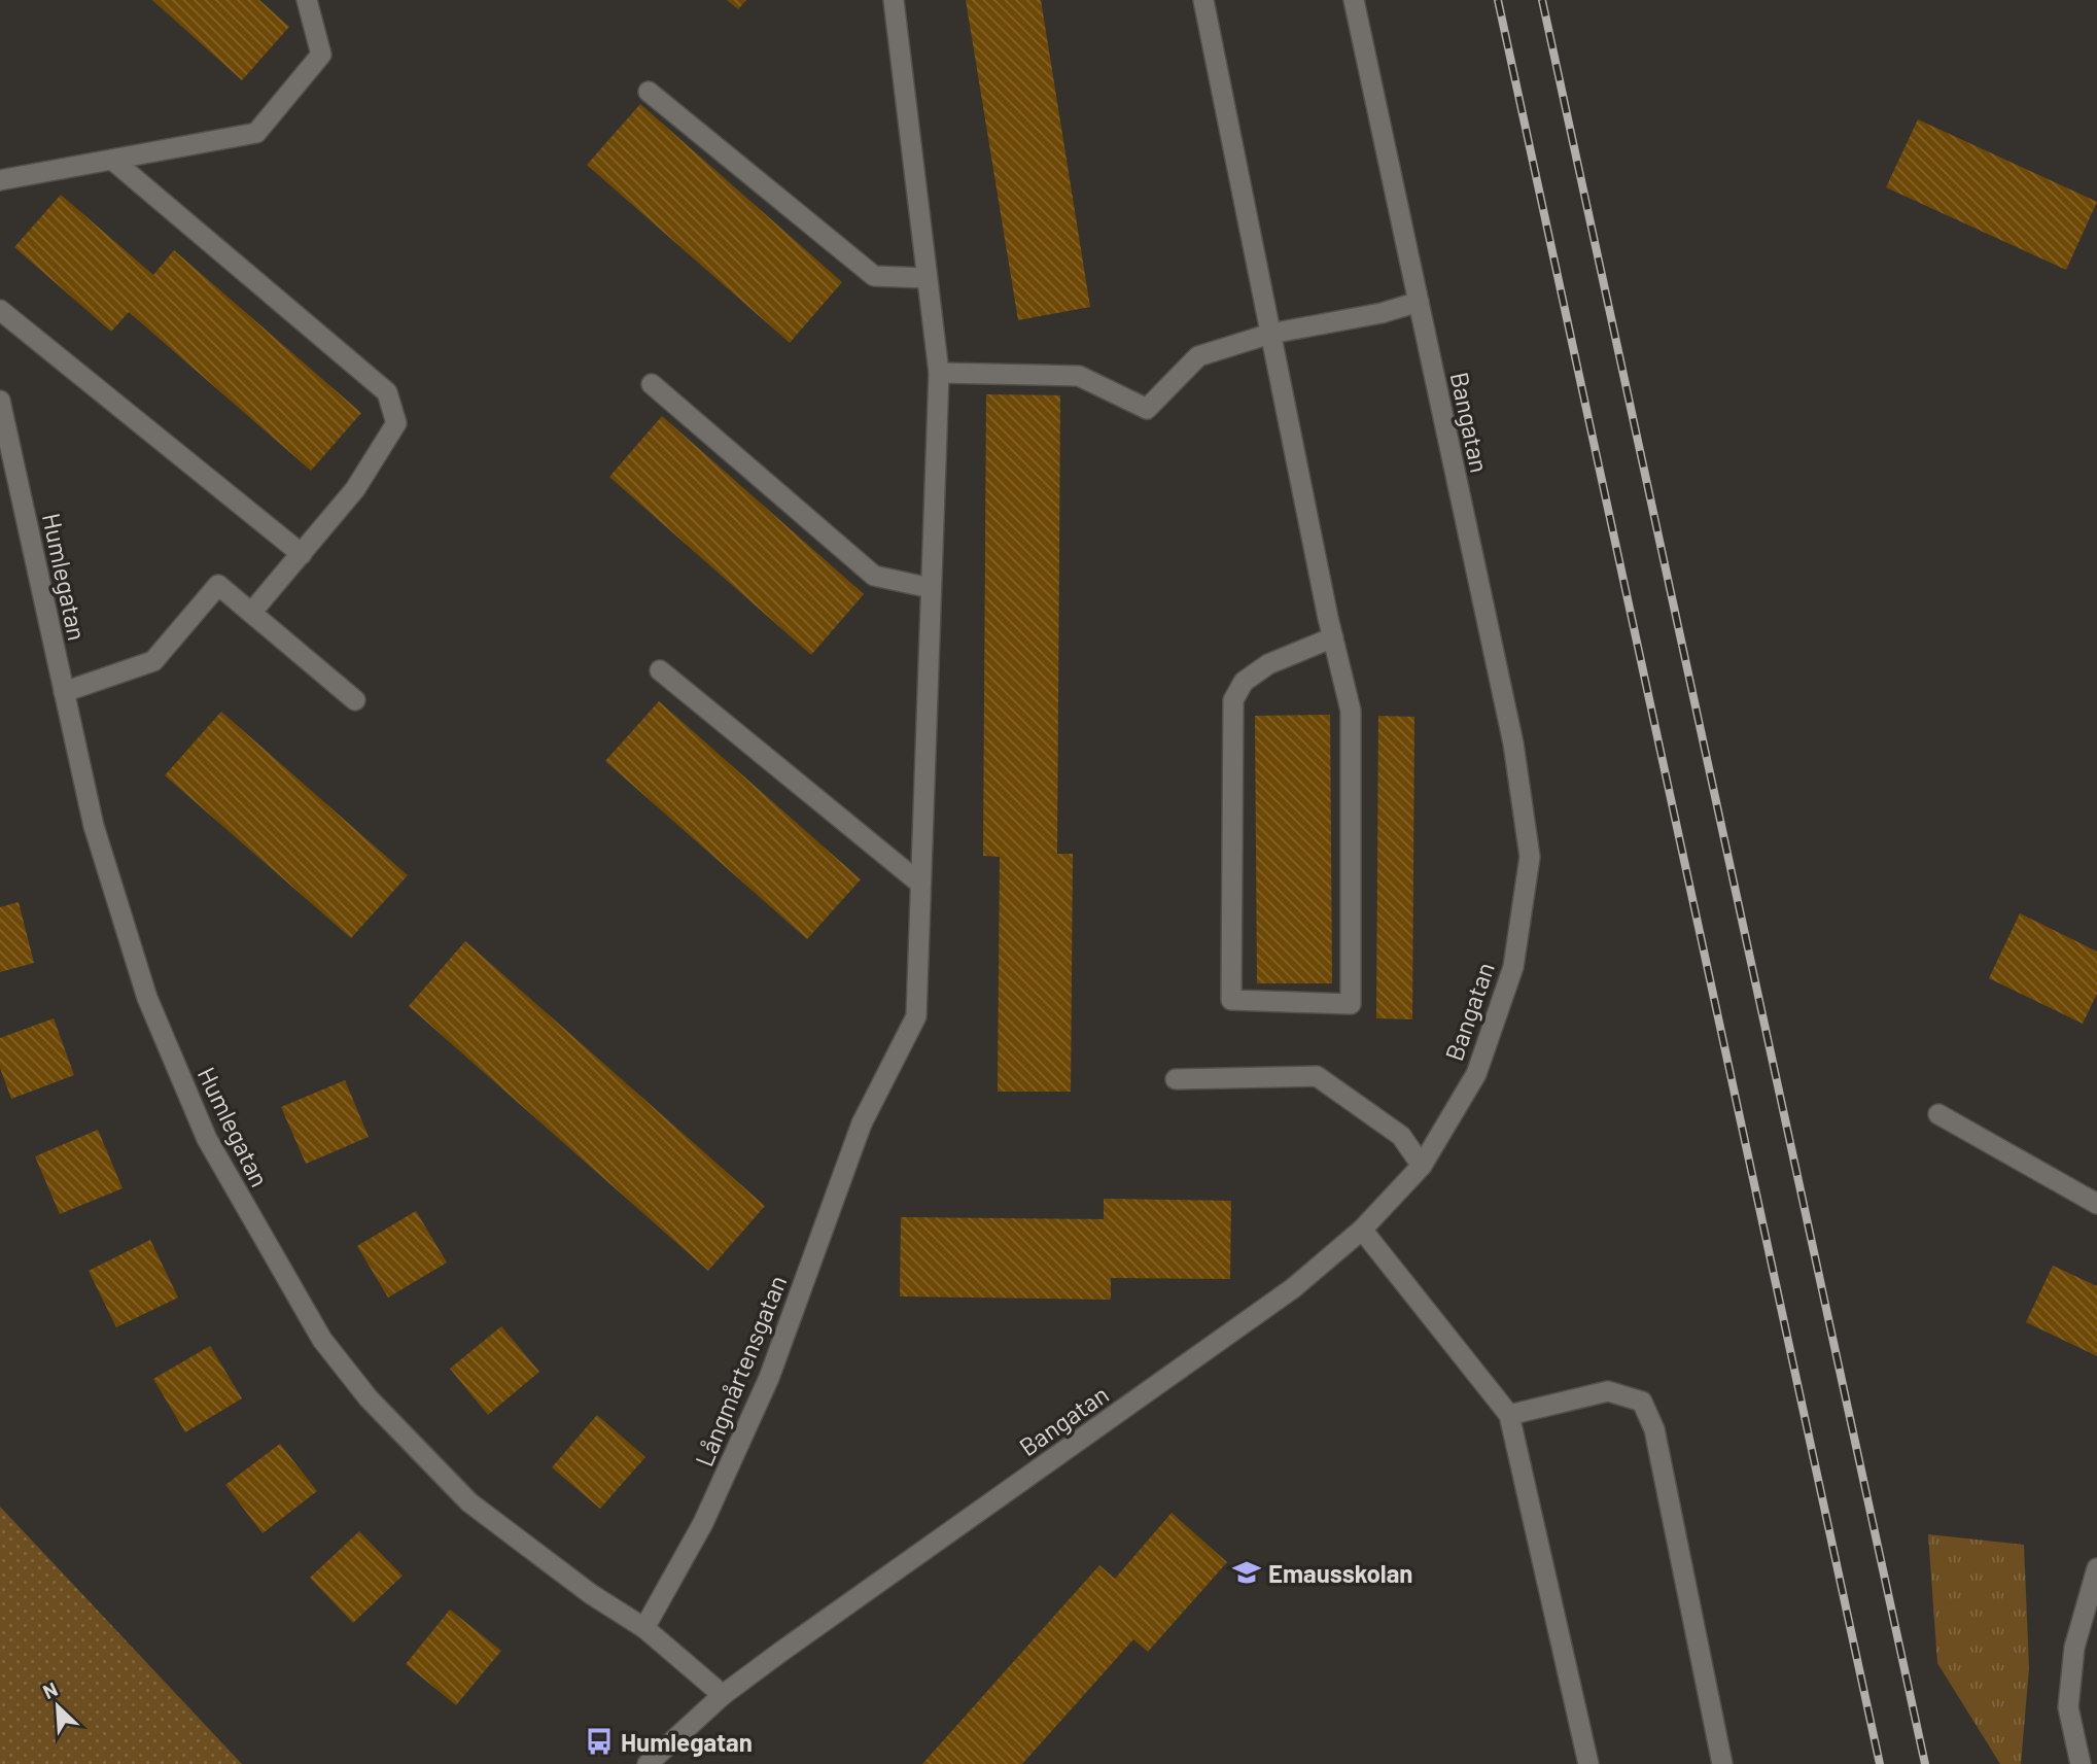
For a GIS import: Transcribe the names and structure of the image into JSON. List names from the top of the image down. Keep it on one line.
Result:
{"streets":{"street":["Bangatan","Humlegatan","Långmårtensgatan"]},"crossings":[["Bangatan","Humlegatan"],["Humlegatan","Långmårtensgatan"]],"places":{"school or university":["Emausskolan"],"bus stop":["Humlegatan"]},"north":"top left"}
